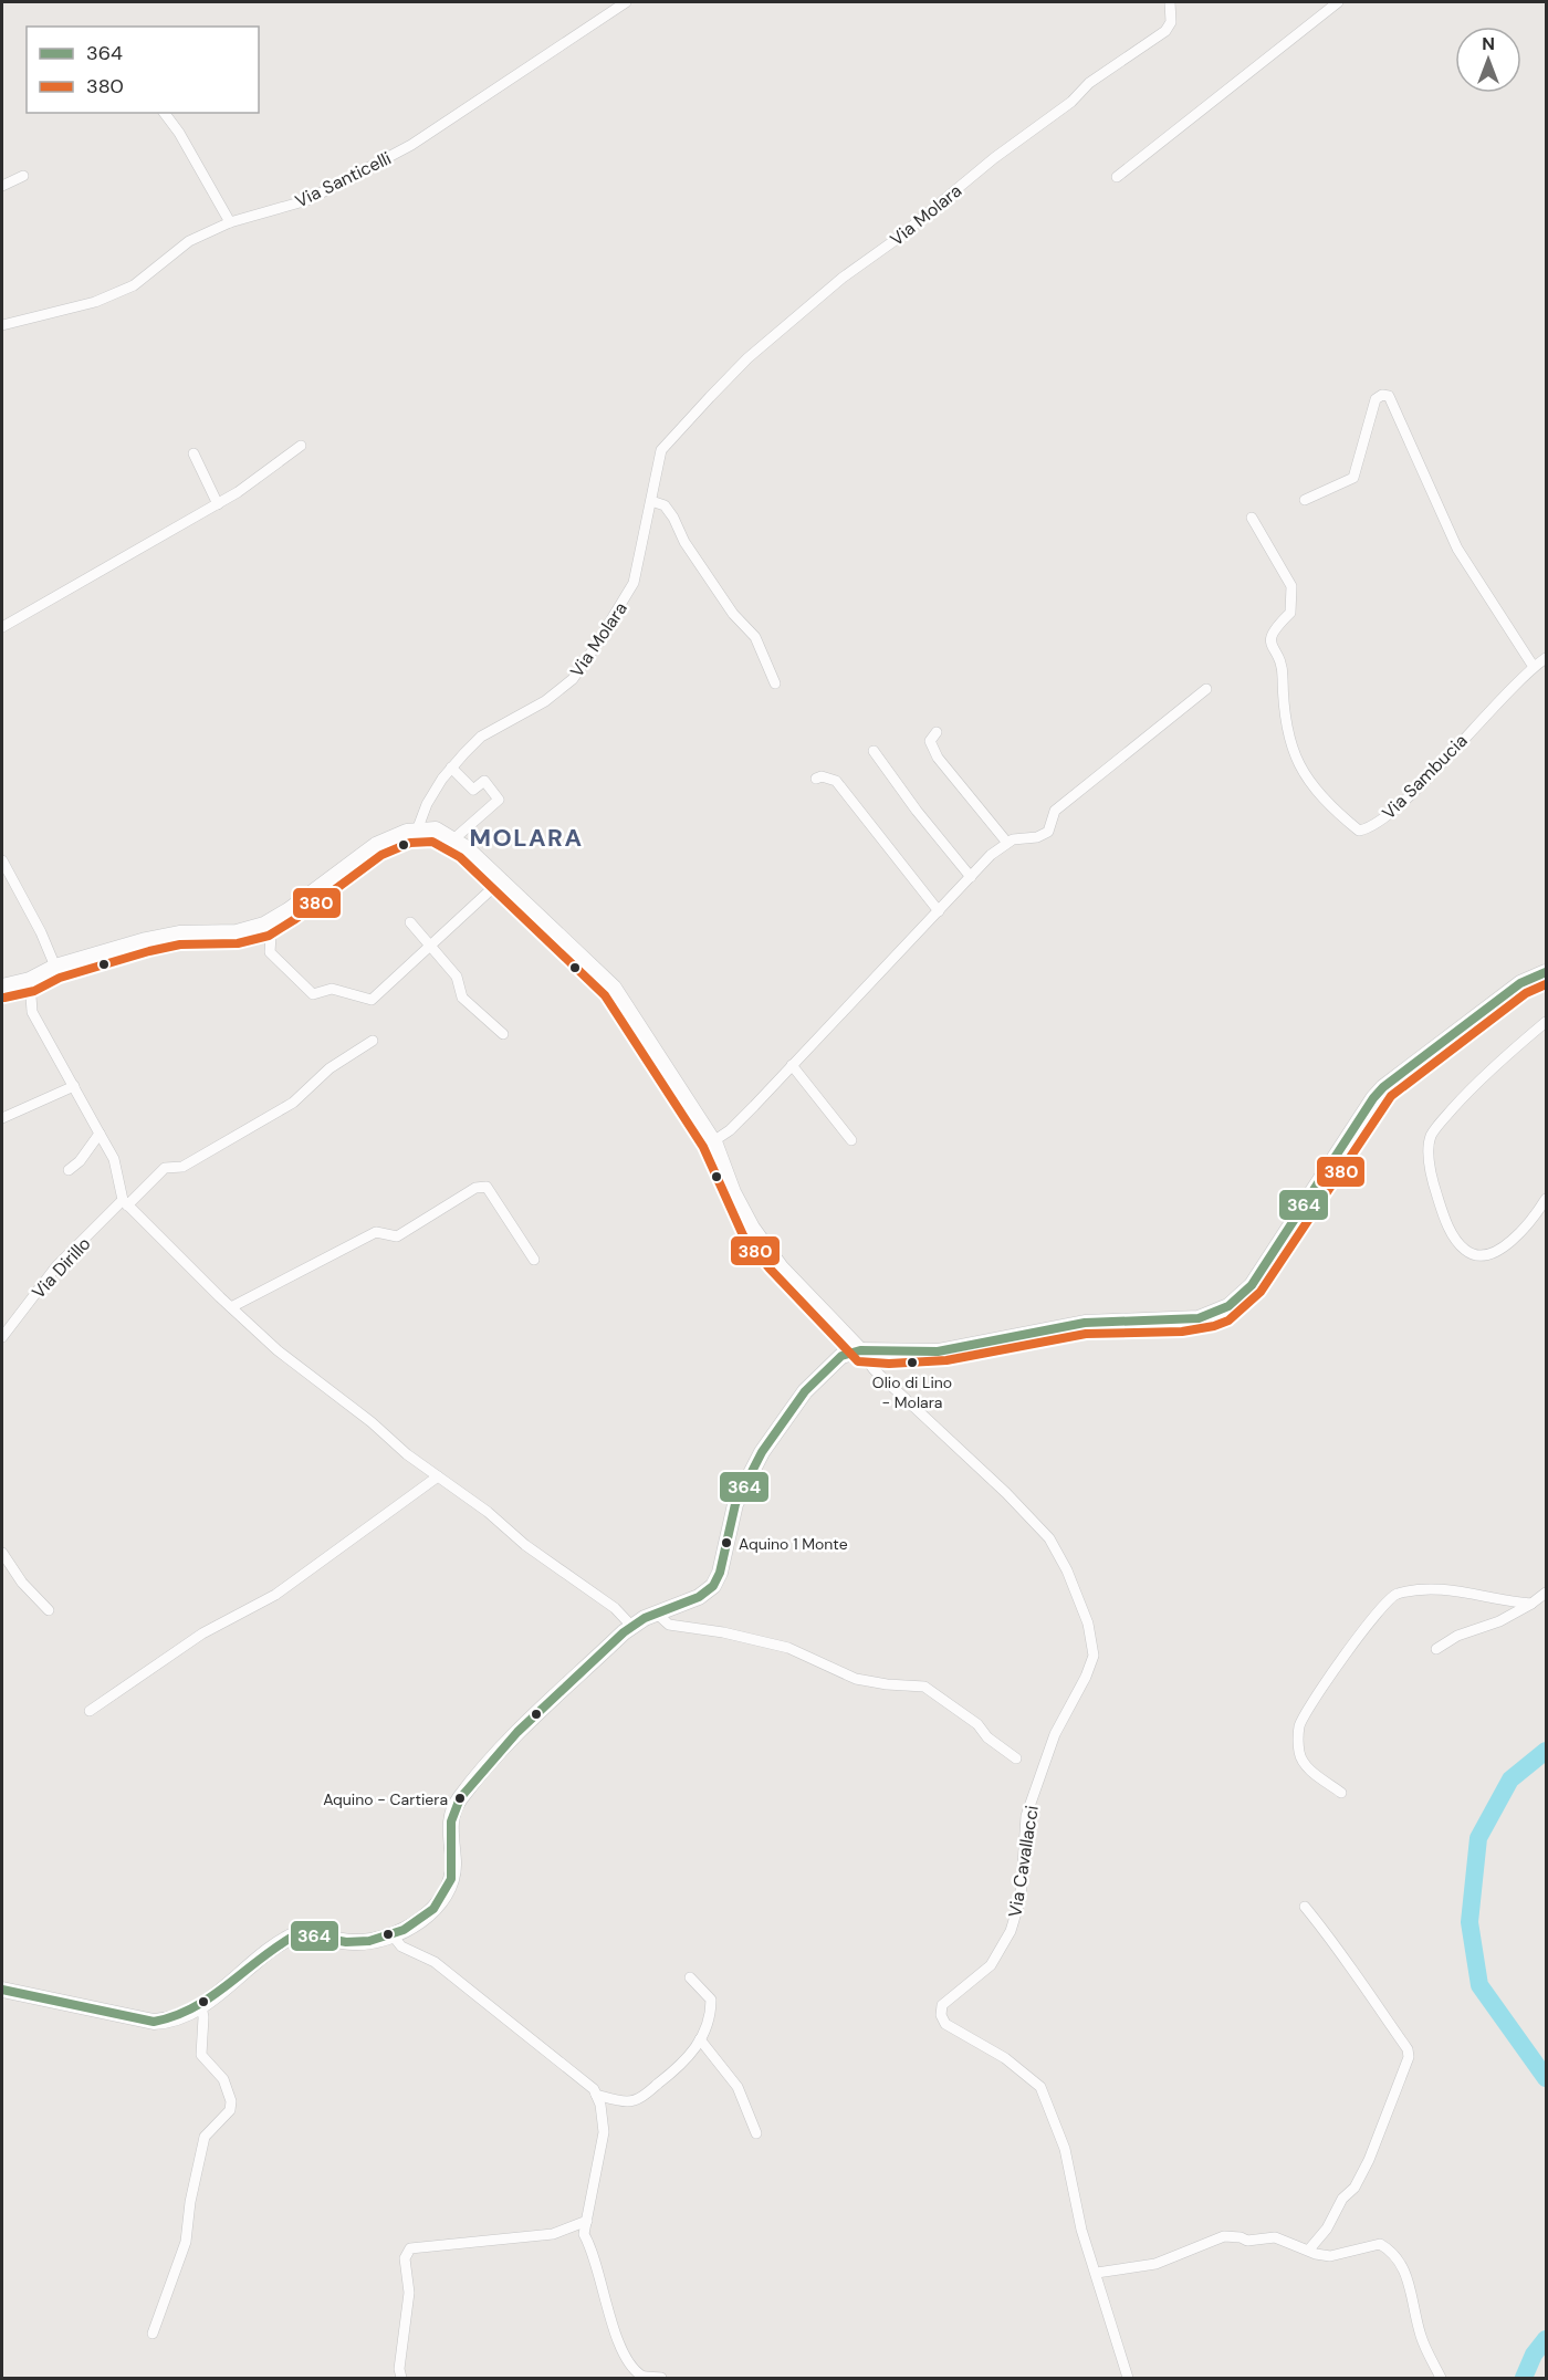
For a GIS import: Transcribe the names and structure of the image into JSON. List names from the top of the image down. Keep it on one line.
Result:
{"streets":{"street":["Via Santicelli","Via Molara","Via Sambucia","Via Dirillo","Via Cavallacci"]},"districts":["MOLARA"],"places":["Olio di Lino - Molara","Aquino 1 Monte","Aquino - Cartiera"],"lines":["transit line 380","transit line 364"],"legend":["364","380"],"north":"top"}
